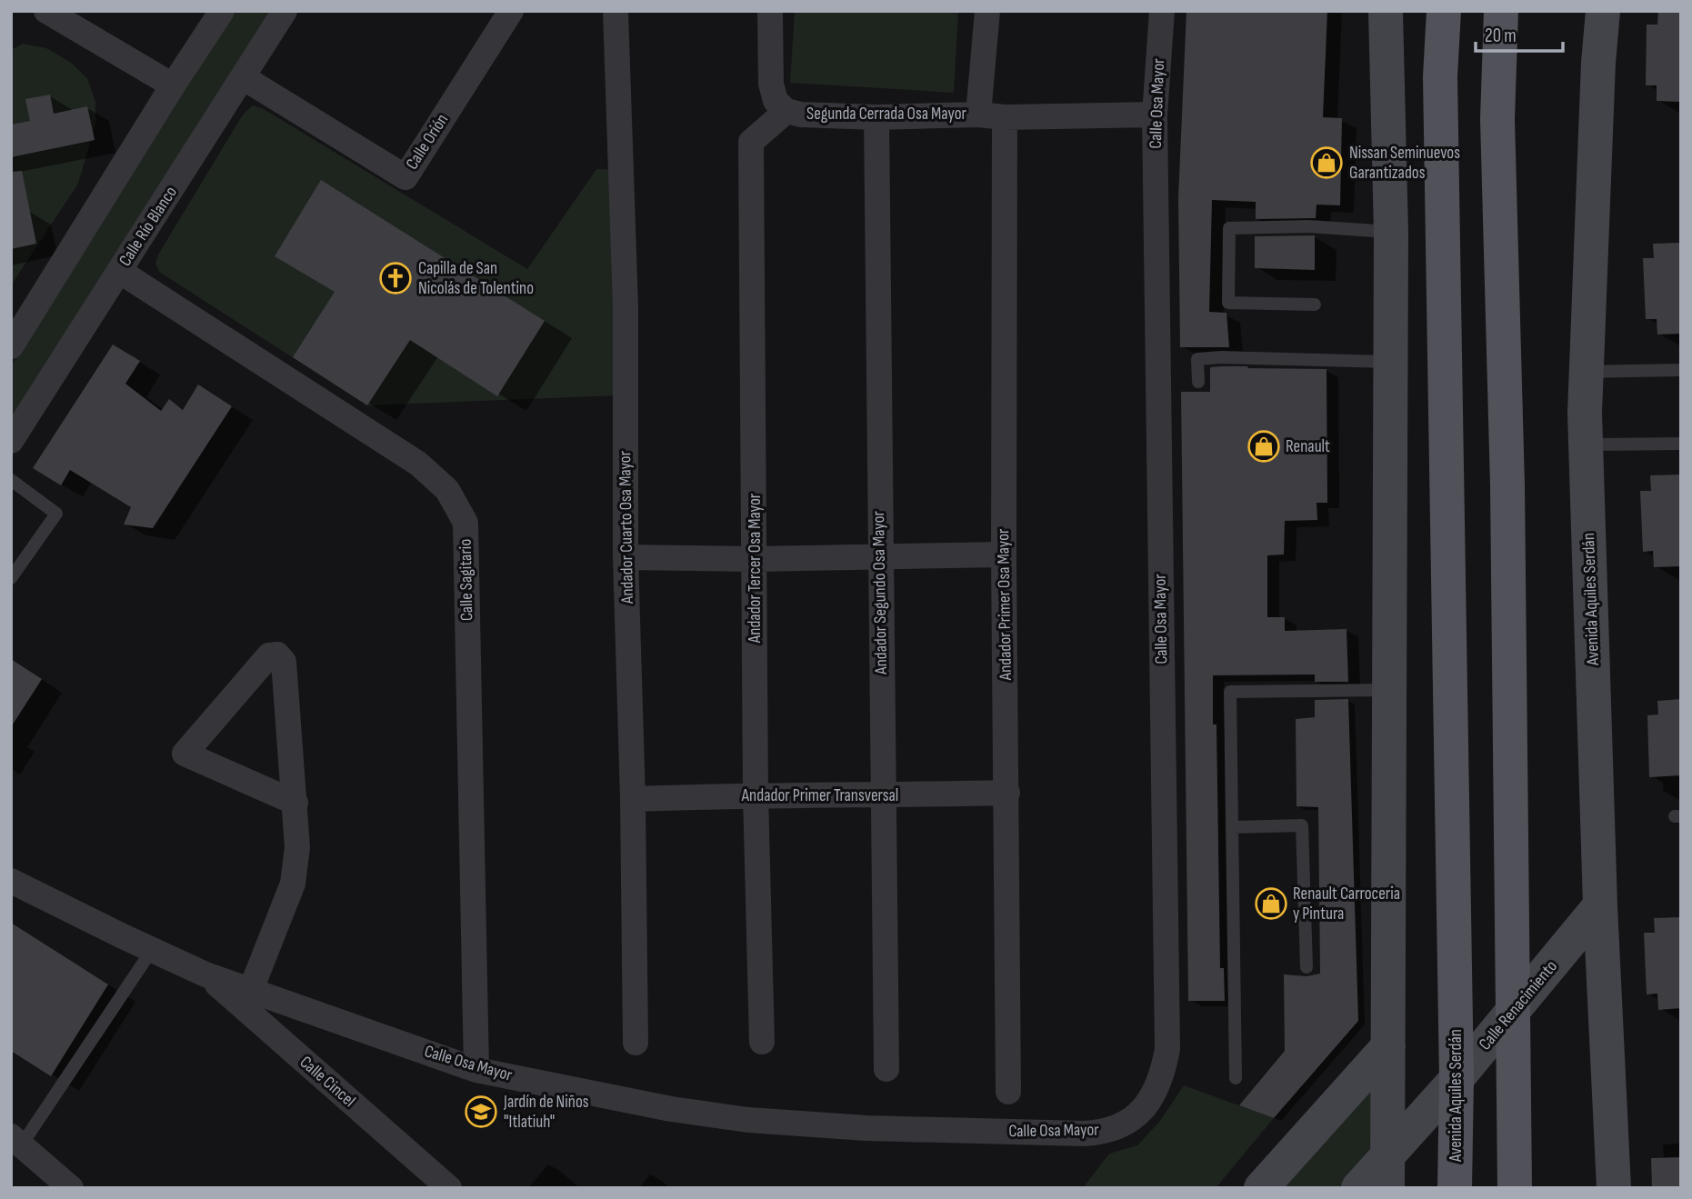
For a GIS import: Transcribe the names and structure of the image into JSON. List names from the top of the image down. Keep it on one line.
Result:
{"streets":{"main road":["Avenida Aquiles Serdán"],"street":["Calle Osa Mayor","Segunda Cerrada Osa Mayor","Calle Orión","Calle Río Blanco","Andador Cuarto Osa Mayor","Andador Tercer Osa Mayor","Calle Sagitario","Andador Segundo Osa Mayor","Andador Primer Osa Mayor","Andador Primer Transversal","Calle Renacimiento","Calle Cincel"]},"crossings":[["Calle Osa Mayor","Segunda Cerrada Osa Mayor"],["Calle Osa Mayor","Calle Sagitario"],["Calle Osa Mayor","Calle Cincel"],["Segunda Cerrada Osa Mayor","Andador Tercer Osa Mayor"],["Segunda Cerrada Osa Mayor","Andador Segundo Osa Mayor"],["Segunda Cerrada Osa Mayor","Andador Primer Osa Mayor"],["Calle Orión","Calle Río Blanco"],["Calle Río Blanco","Calle Sagitario"],["Andador Cuarto Osa Mayor","Andador Primer Transversal"],["Andador Tercer Osa Mayor","Andador Primer Transversal"],["Andador Segundo Osa Mayor","Andador Primer Transversal"],["Avenida Aquiles Serdán","Calle Renacimiento"],["Andador Primer Osa Mayor","Andador Primer Transversal"]],"places":{"shop":["Nissan Seminuevos Garantizados","Renault","Renault Carroceria y Pintura"],"church":["Capilla de San Nicolás de Tolentino"],"school or university":["Jardín de Niños \"Itlatiuh\""]},"scale_bar":"20 m"}
